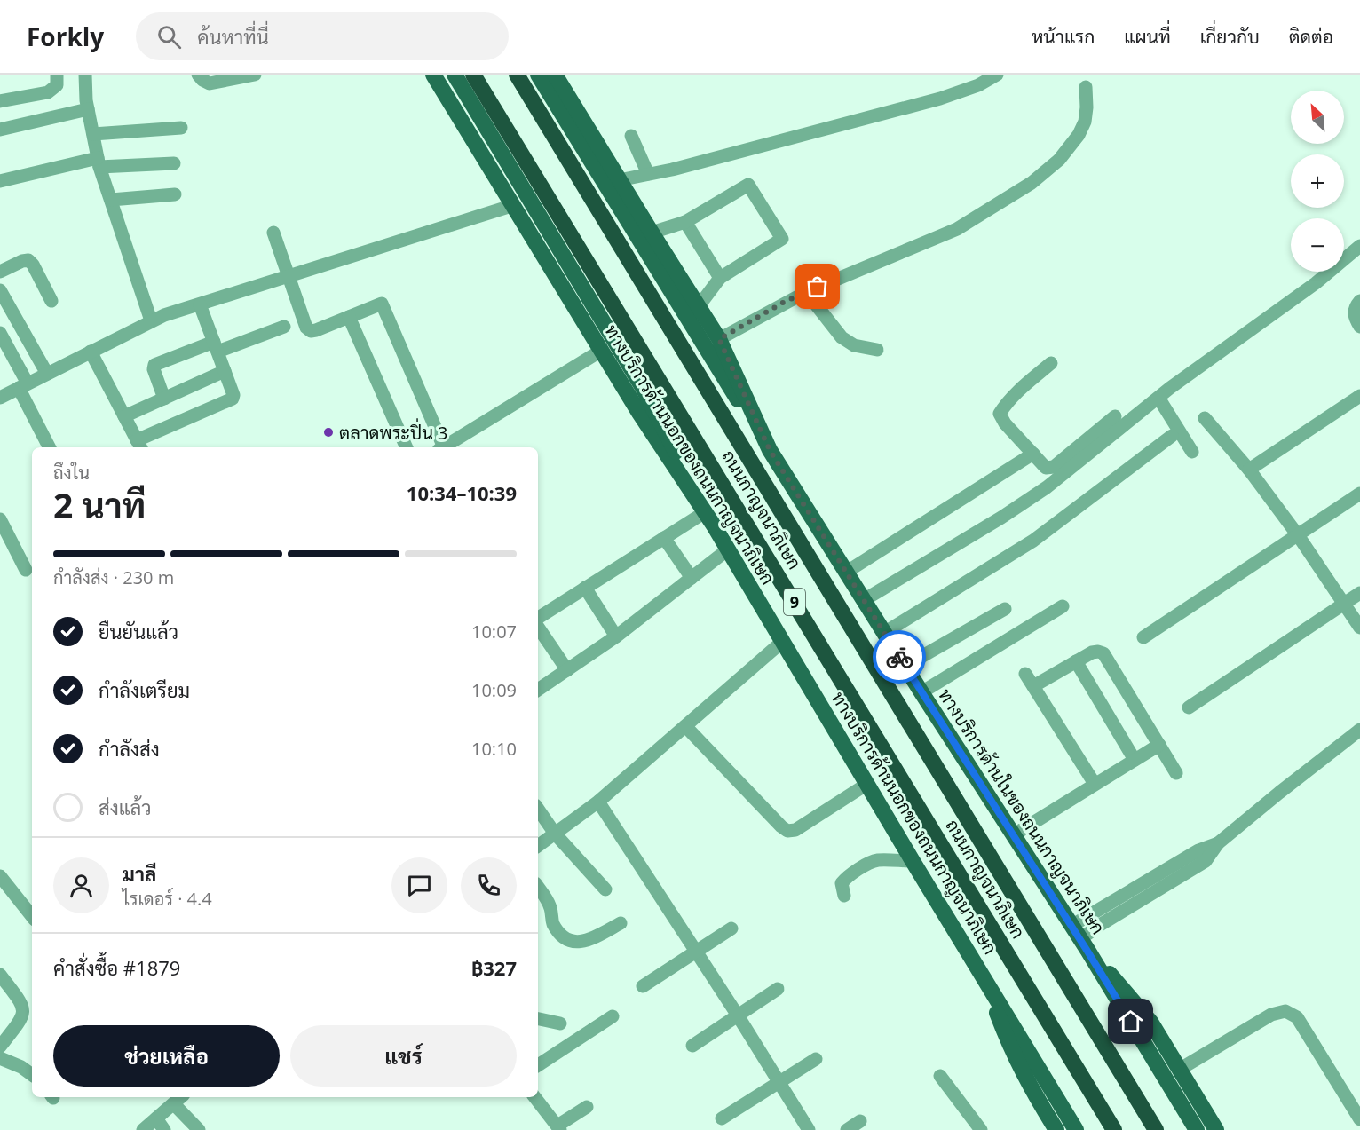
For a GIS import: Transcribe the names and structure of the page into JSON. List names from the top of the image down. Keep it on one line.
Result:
{"streets":{"highway":["ถนนกาญจนาภิเษก","9"],"main road":["ทางบริการด้านนอกของถนนกาญจนาภิเษก","ทางบริการด้านในของถนนกาญจนาภิเษก"]},"places":["ตลาดพระปิ่น 3"],"north":"top left","page":{"header":"Forkly","search":"ค้นหาที่นี่","nav":["หน้าแรก","แผนที่","เกี่ยวกับ","ติดต่อ"],"map_buttons":["+","−"],"heading":["2 นาที","ถึงใน","10:34–10:39"],"panel":["มาลี","ไรเดอร์ · 4.4","คำสั่งซื้อ #1879","฿327"],"bar":"กำลังส่ง · 230 m","list":[["ยืนยันแล้ว","10:07"],["กำลังเตรียม","10:09"],["กำลังส่ง","10:10"],"ส่งแล้ว"],"buttons":["ช่วยเหลือ","แชร์"]}}
